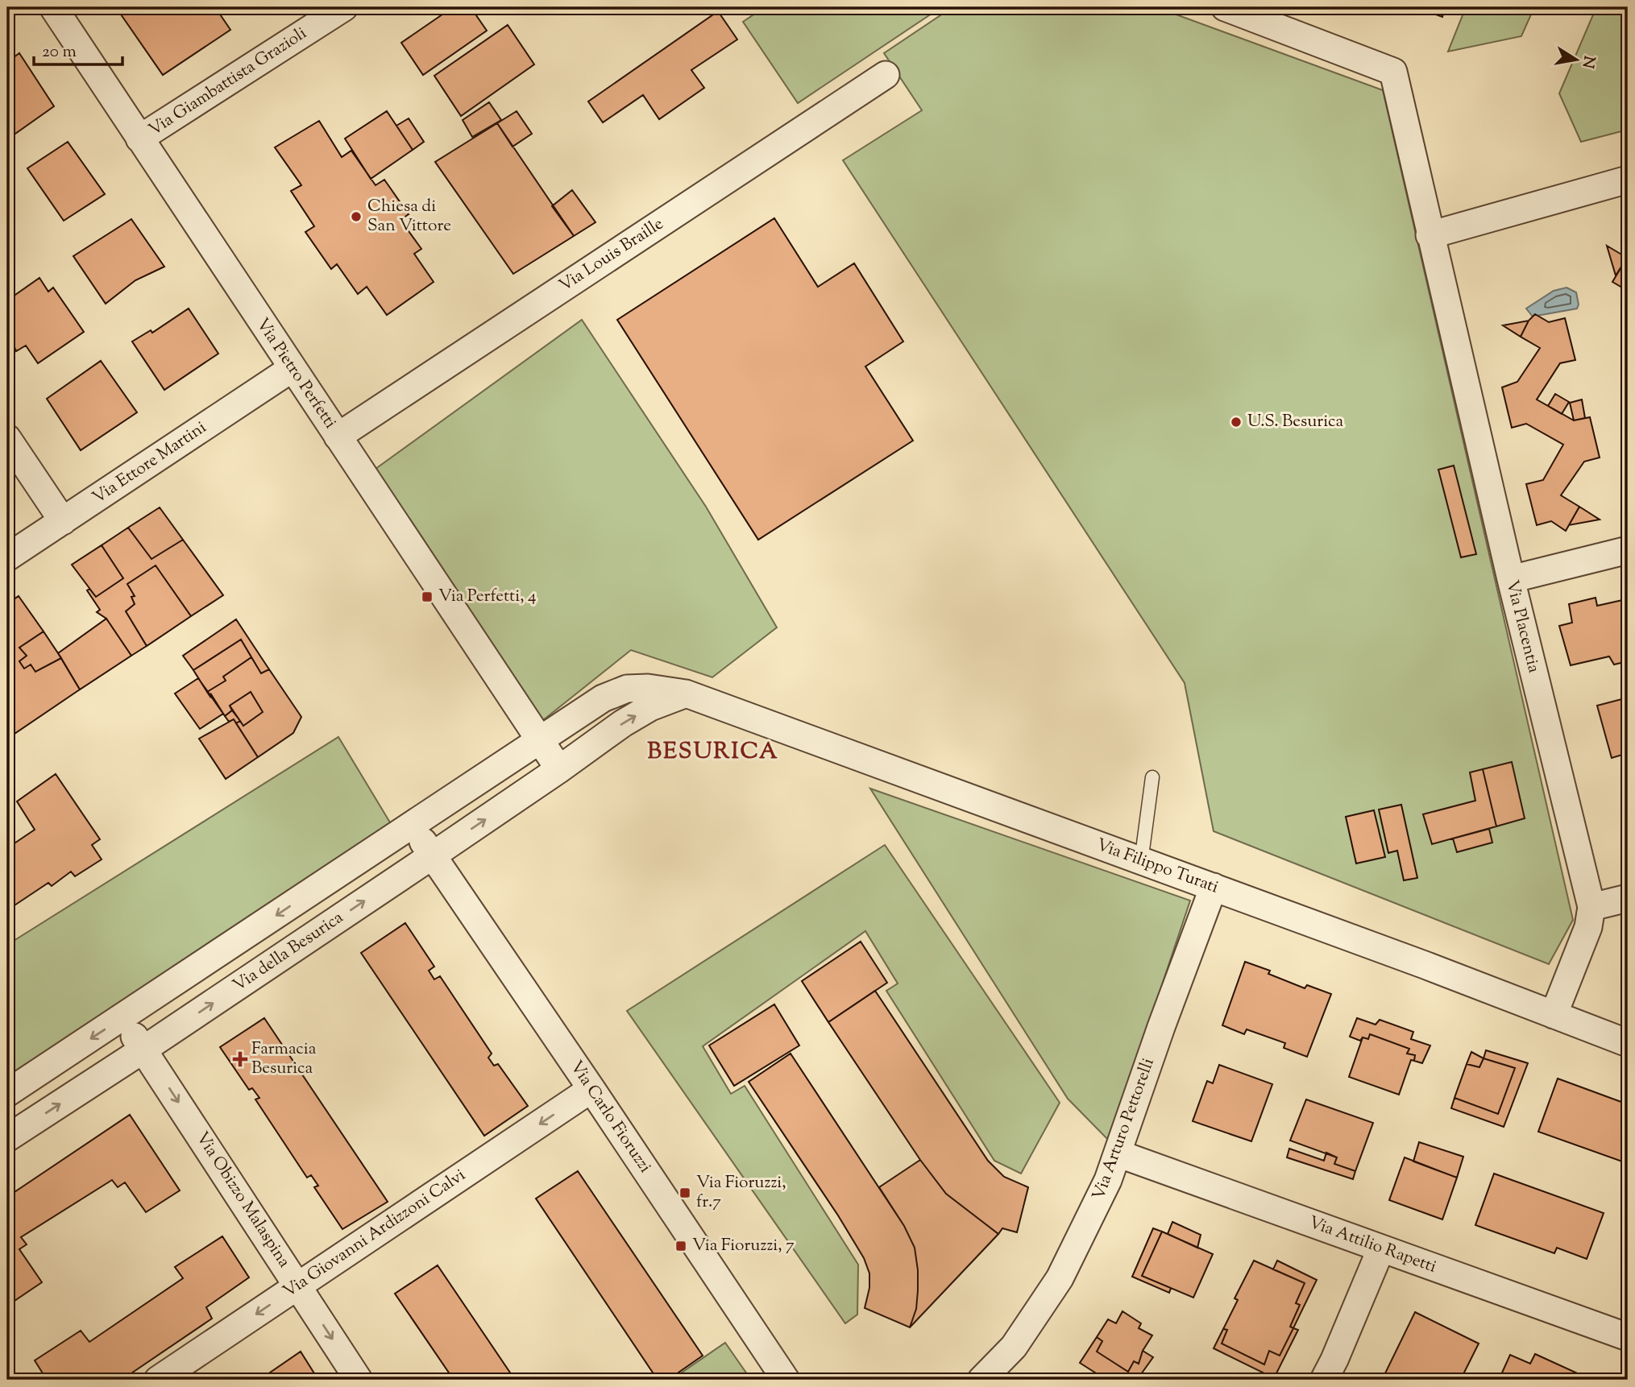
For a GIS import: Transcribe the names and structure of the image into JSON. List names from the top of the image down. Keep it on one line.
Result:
{"streets":{"street":["Via Giambattista Grazioli","Via Louis Braille","Via Pietro Perfetti","Via Ettore Martini","Via Placentia","Via Filippo Turati","Via della Besurica","Via Carlo Fioruzzi","Via Arturo Pettorelli","Via Obizzo Malaspina","Via Giovanni Ardizzoni Calvi","Via Attilio Rapetti"]},"crossings":[["Via Giambattista Grazioli","Via Pietro Perfetti"],["Via Louis Braille","Via Pietro Perfetti"],["Via Pietro Perfetti","Via Ettore Martini"],["Via Placentia","Via Filippo Turati"],["Via Filippo Turati","Via della Besurica"],["Via Filippo Turati","Via Arturo Pettorelli"],["Via della Besurica","Via Carlo Fioruzzi"],["Via della Besurica","Via Obizzo Malaspina"],["Via Carlo Fioruzzi","Via Giovanni Ardizzoni Calvi"],["Via Arturo Pettorelli","Via Attilio Rapetti"],["Via Obizzo Malaspina","Via Giovanni Ardizzoni Calvi"]],"one_way":["Via Obizzo Malaspina","Via Giovanni Ardizzoni Calvi"],"districts":["BESURICA"],"places":{"other":["Chiesa di San Vittore","U.S. Besurica"],"transit":["Via Perfetti, 4","Via Fioruzzi, fr.7","Via Fioruzzi, 7"],"health":["Farmacia Besurica"]},"scale_bar":"20 m","north":"right"}
